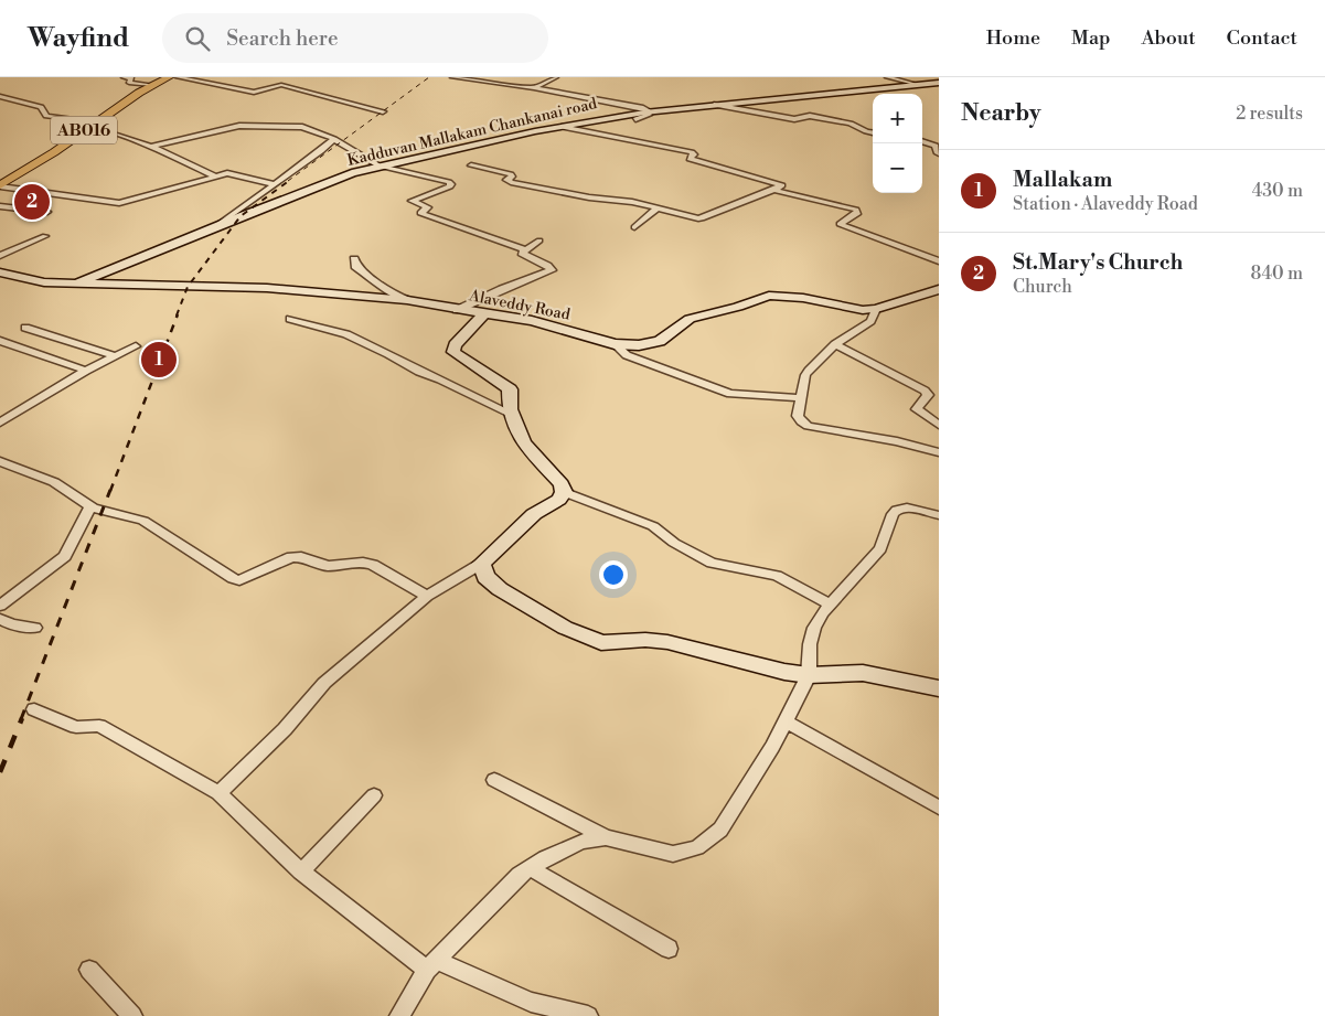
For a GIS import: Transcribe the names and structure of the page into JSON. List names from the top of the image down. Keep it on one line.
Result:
{"streets":{"main road":["AB016"],"street":["Kadduvan Mallakam Chankanai road","Alaveddy Road"]},"crossings":[["Kadduvan Mallakam Chankanai road","Alaveddy Road"]],"page":{"header":"Wayfind","search":"Search here","nav":["Home","Map","About","Contact"],"heading":["Nearby","2 results"],"map_buttons":["+","−"],"list":[{"mark":"1","name":"Mallakam","note":"Station · Alaveddy Road","value":"430 m"},{"mark":"2","name":"St.Mary's Church","note":"Church","value":"840 m"}],"pins":["2","1"]}}
